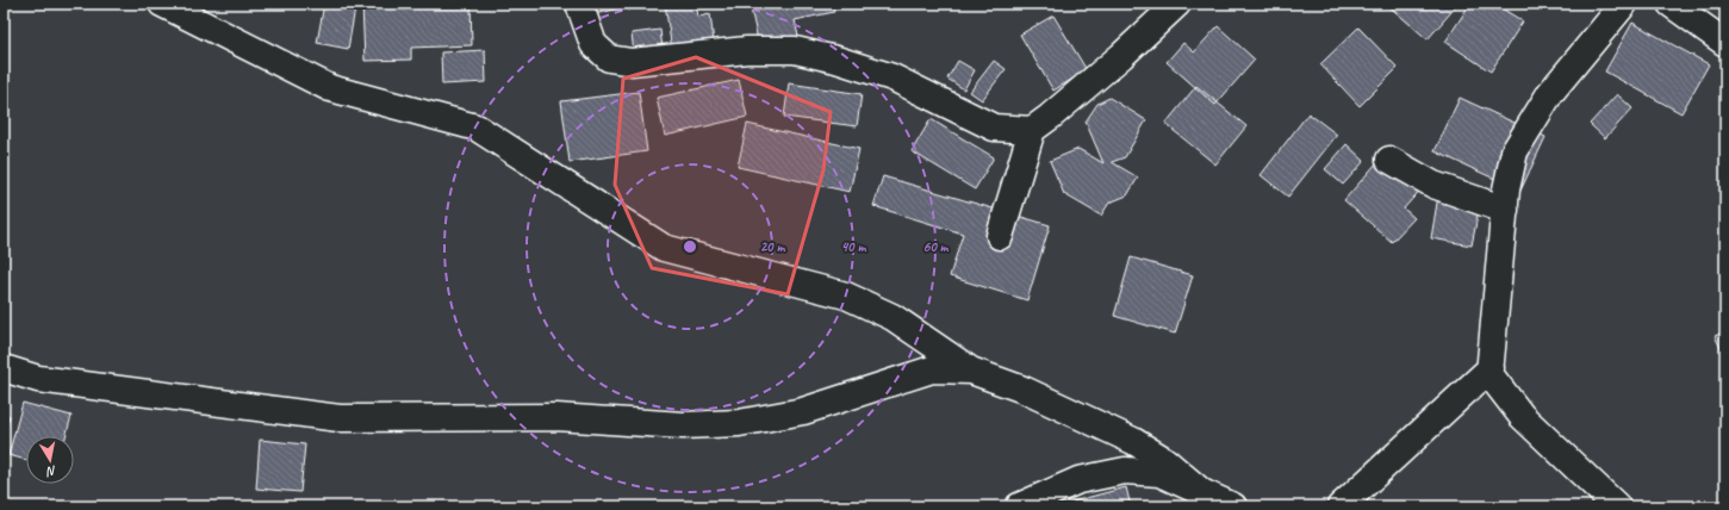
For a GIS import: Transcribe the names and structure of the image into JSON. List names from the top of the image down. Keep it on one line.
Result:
{"north":"bottom","rings":["20 m","40 m","60 m"]}
